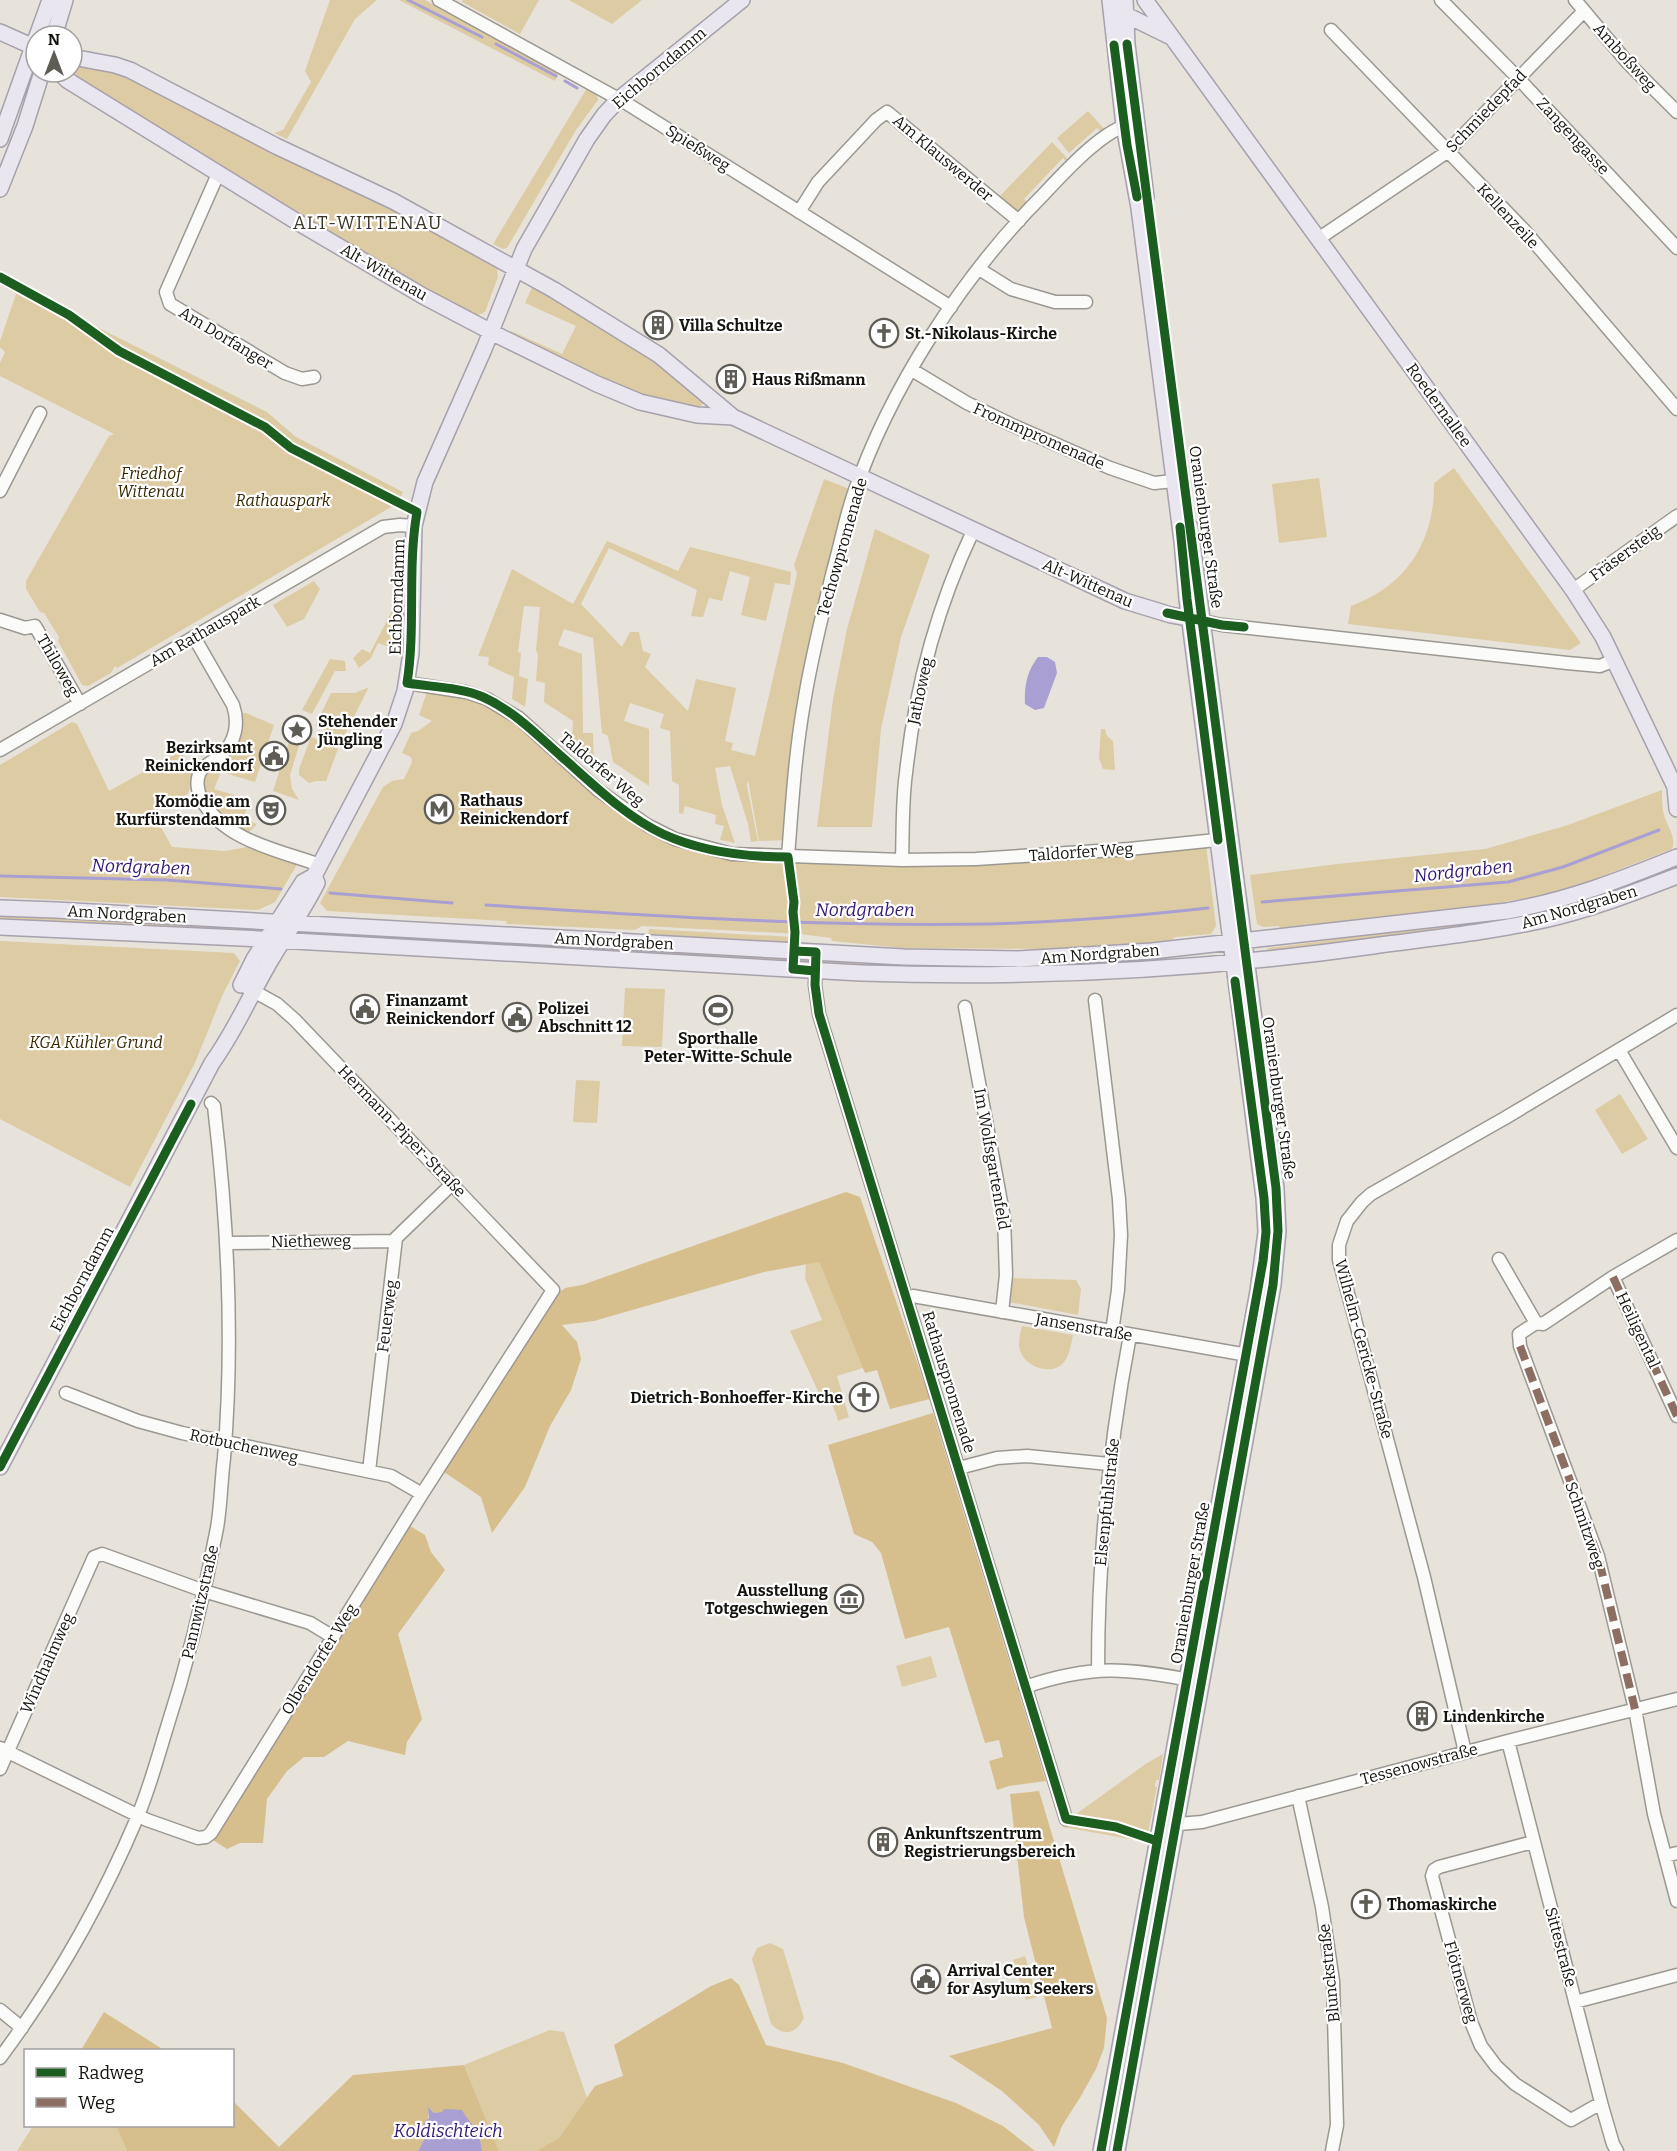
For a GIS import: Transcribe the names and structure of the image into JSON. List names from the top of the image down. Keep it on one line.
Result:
{"streets":{"main road":["Eichborndamm","Alt-Wittenau","Roedernallee","Oranienburger Straße","Am Nordgraben"],"street":["Amboßweg","Schmiedepfad","Zangengasse","Spießweg","Am Klauswerder","Kellenzeile","Am Dorfanger","Frommpromenade","Techowpromenade","Fräsersteig","Am Rathauspark","Thiloweg","Jathoweg","Taldorfer Weg","Hermann-Piper-Straße","Im Wolfsgartenfeld","Nietheweg","Feuerweg","Jansenstraße","Heiligental","Wilhelm-Gericke-Straße","Rathauspromenade","Rotbuchenweg","Elsenpfuhlstraße","Schmitzweg","Pannwitzstraße","Olbendorfer Weg","Windhalmweg","Tessenowstraße","Sittestraße","Blunckstraße","Flötnerweg"]},"crossings":[["Amboßweg","Schmiedepfad"],["Eichborndamm","Spießweg"],["Eichborndamm","Alt-Wittenau"],["Eichborndamm","Am Rathauspark"],["Eichborndamm","Taldorfer Weg"],["Eichborndamm","Am Nordgraben"],["Eichborndamm","Hermann-Piper-Straße"],["Schmiedepfad","Zangengasse"],["Schmiedepfad","Kellenzeile"],["Schmiedepfad","Roedernallee"],["Spießweg","Am Klauswerder"],["Spießweg","Techowpromenade"],["Am Klauswerder","Techowpromenade"],["Alt-Wittenau","Am Dorfanger"],["Alt-Wittenau","Roedernallee"],["Alt-Wittenau","Oranienburger Straße"],["Alt-Wittenau","Techowpromenade"],["Alt-Wittenau","Jathoweg"],["Roedernallee","Oranienburger Straße"],["Roedernallee","Fräsersteig"],["Frommpromenade","Oranienburger Straße"],["Frommpromenade","Techowpromenade"],["Oranienburger Straße","Techowpromenade"],["Oranienburger Straße","Taldorfer Weg"],["Oranienburger Straße","Am Nordgraben"],["Oranienburger Straße","Jansenstraße"],["Oranienburger Straße","Tessenowstraße"],["Techowpromenade","Taldorfer Weg"],["Am Rathauspark","Thiloweg"],["Jathoweg","Taldorfer Weg"],["Am Nordgraben","Rathauspromenade"],["Hermann-Piper-Straße","Olbendorfer Weg"],["Im Wolfsgartenfeld","Jansenstraße"],["Nietheweg","Feuerweg"],["Nietheweg","Pannwitzstraße"],["Feuerweg","Rotbuchenweg"],["Jansenstraße","Rathauspromenade"],["Jansenstraße","Elsenpfuhlstraße"],["Heiligental","Schmitzweg"],["Wilhelm-Gericke-Straße","Tessenowstraße"],["Rotbuchenweg","Pannwitzstraße"],["Rotbuchenweg","Olbendorfer Weg"],["Schmitzweg","Tessenowstraße"],["Pannwitzstraße","Olbendorfer Weg"],["Pannwitzstraße","Windhalmweg"],["Olbendorfer Weg","Windhalmweg"],["Tessenowstraße","Sittestraße"],["Tessenowstraße","Blunckstraße"],["Sittestraße","Flötnerweg"]],"districts":["ALT-WITTENAU"],"water":["Nordgraben","Koldischteich"],"parks":["Friedhof Wittenau","Rathauspark","KGA Kühler Grund"],"places":{"building":["Villa Schultze","Haus Rißmann","Lindenkirche","Ankunftszentrum Registrierungsbereich"],"church":["St.-Nikolaus-Kirche","Dietrich-Bonhoeffer-Kirche","Thomaskirche"],"place":["Stehender Jüngling"],"public building":["Bezirksamt Reinickendorf","Finanzamt Reinickendorf","Polizei Abschnitt 12","Arrival Center for Asylum Seekers"],"metro station":["Rathaus Reinickendorf"],"theatre":["Komödie am Kurfürstendamm"],"sports":["Sporthalle Peter-Witte-Schule"],"museum":["Ausstellung Totgeschwiegen"]},"legend":["Radweg","Weg"],"north":"top"}
